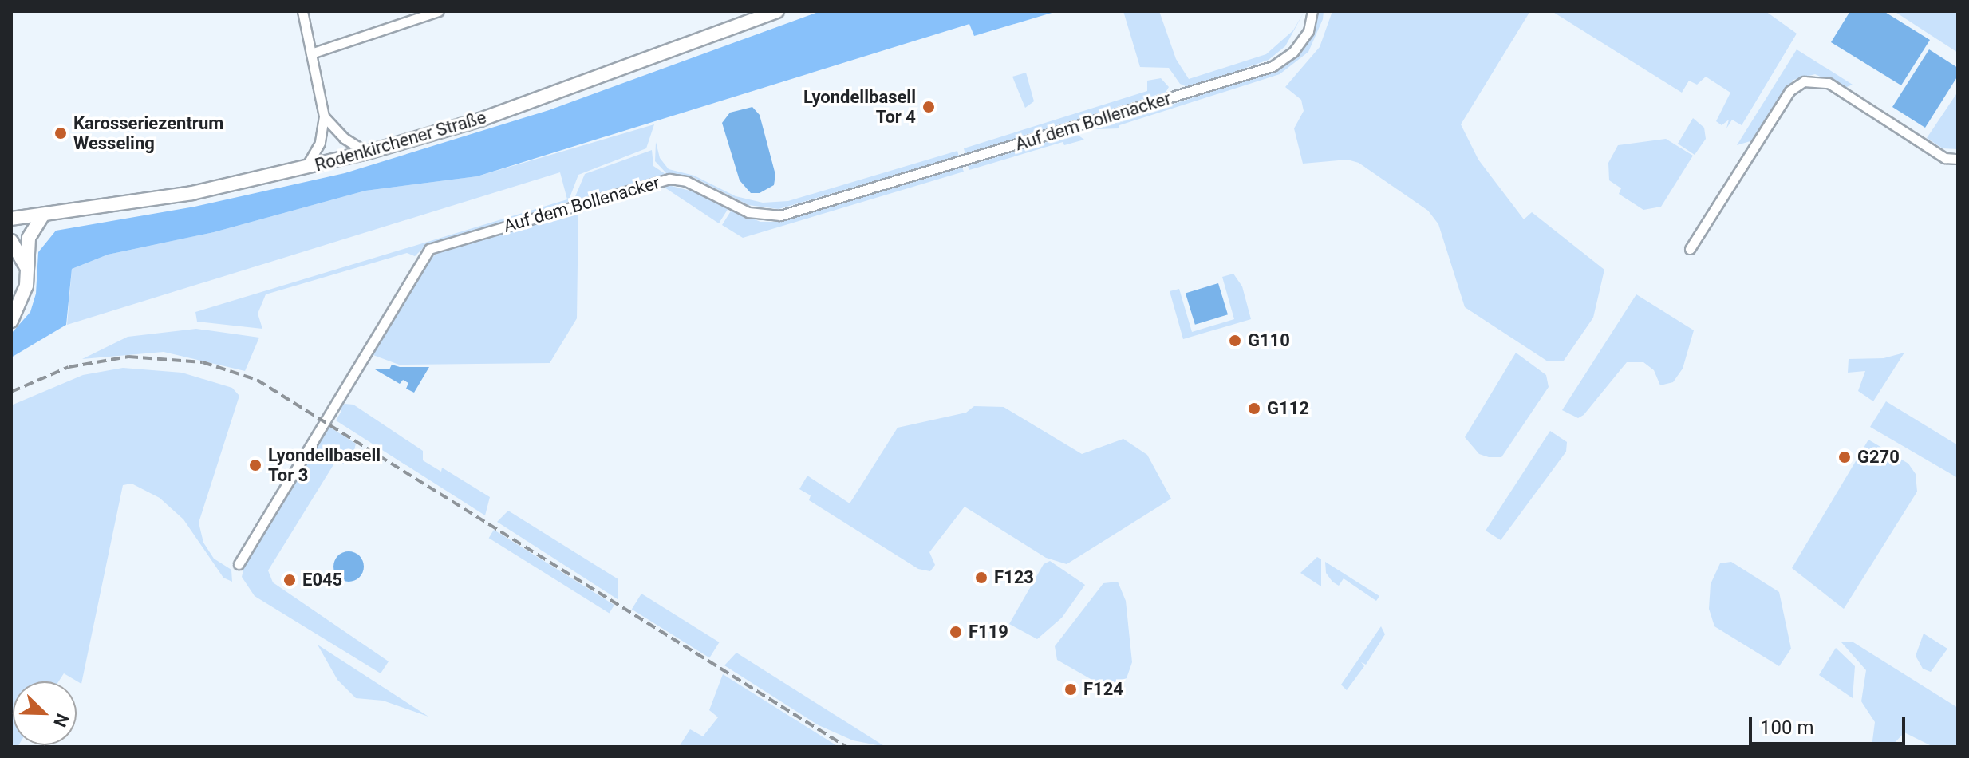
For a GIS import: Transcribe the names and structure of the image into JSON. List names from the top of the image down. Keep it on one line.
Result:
{"streets":{"main road":["Rodenkirchener Straße"],"street":["Auf dem Bollenacker"]},"places":["Lyondellbasell Tor 4","Karosseriezentrum Wesseling","G110","G112","G270","Lyondellbasell Tor 3","F123","E045","F119","F124"],"scale_bar":"100 m","north":"bottom right"}
